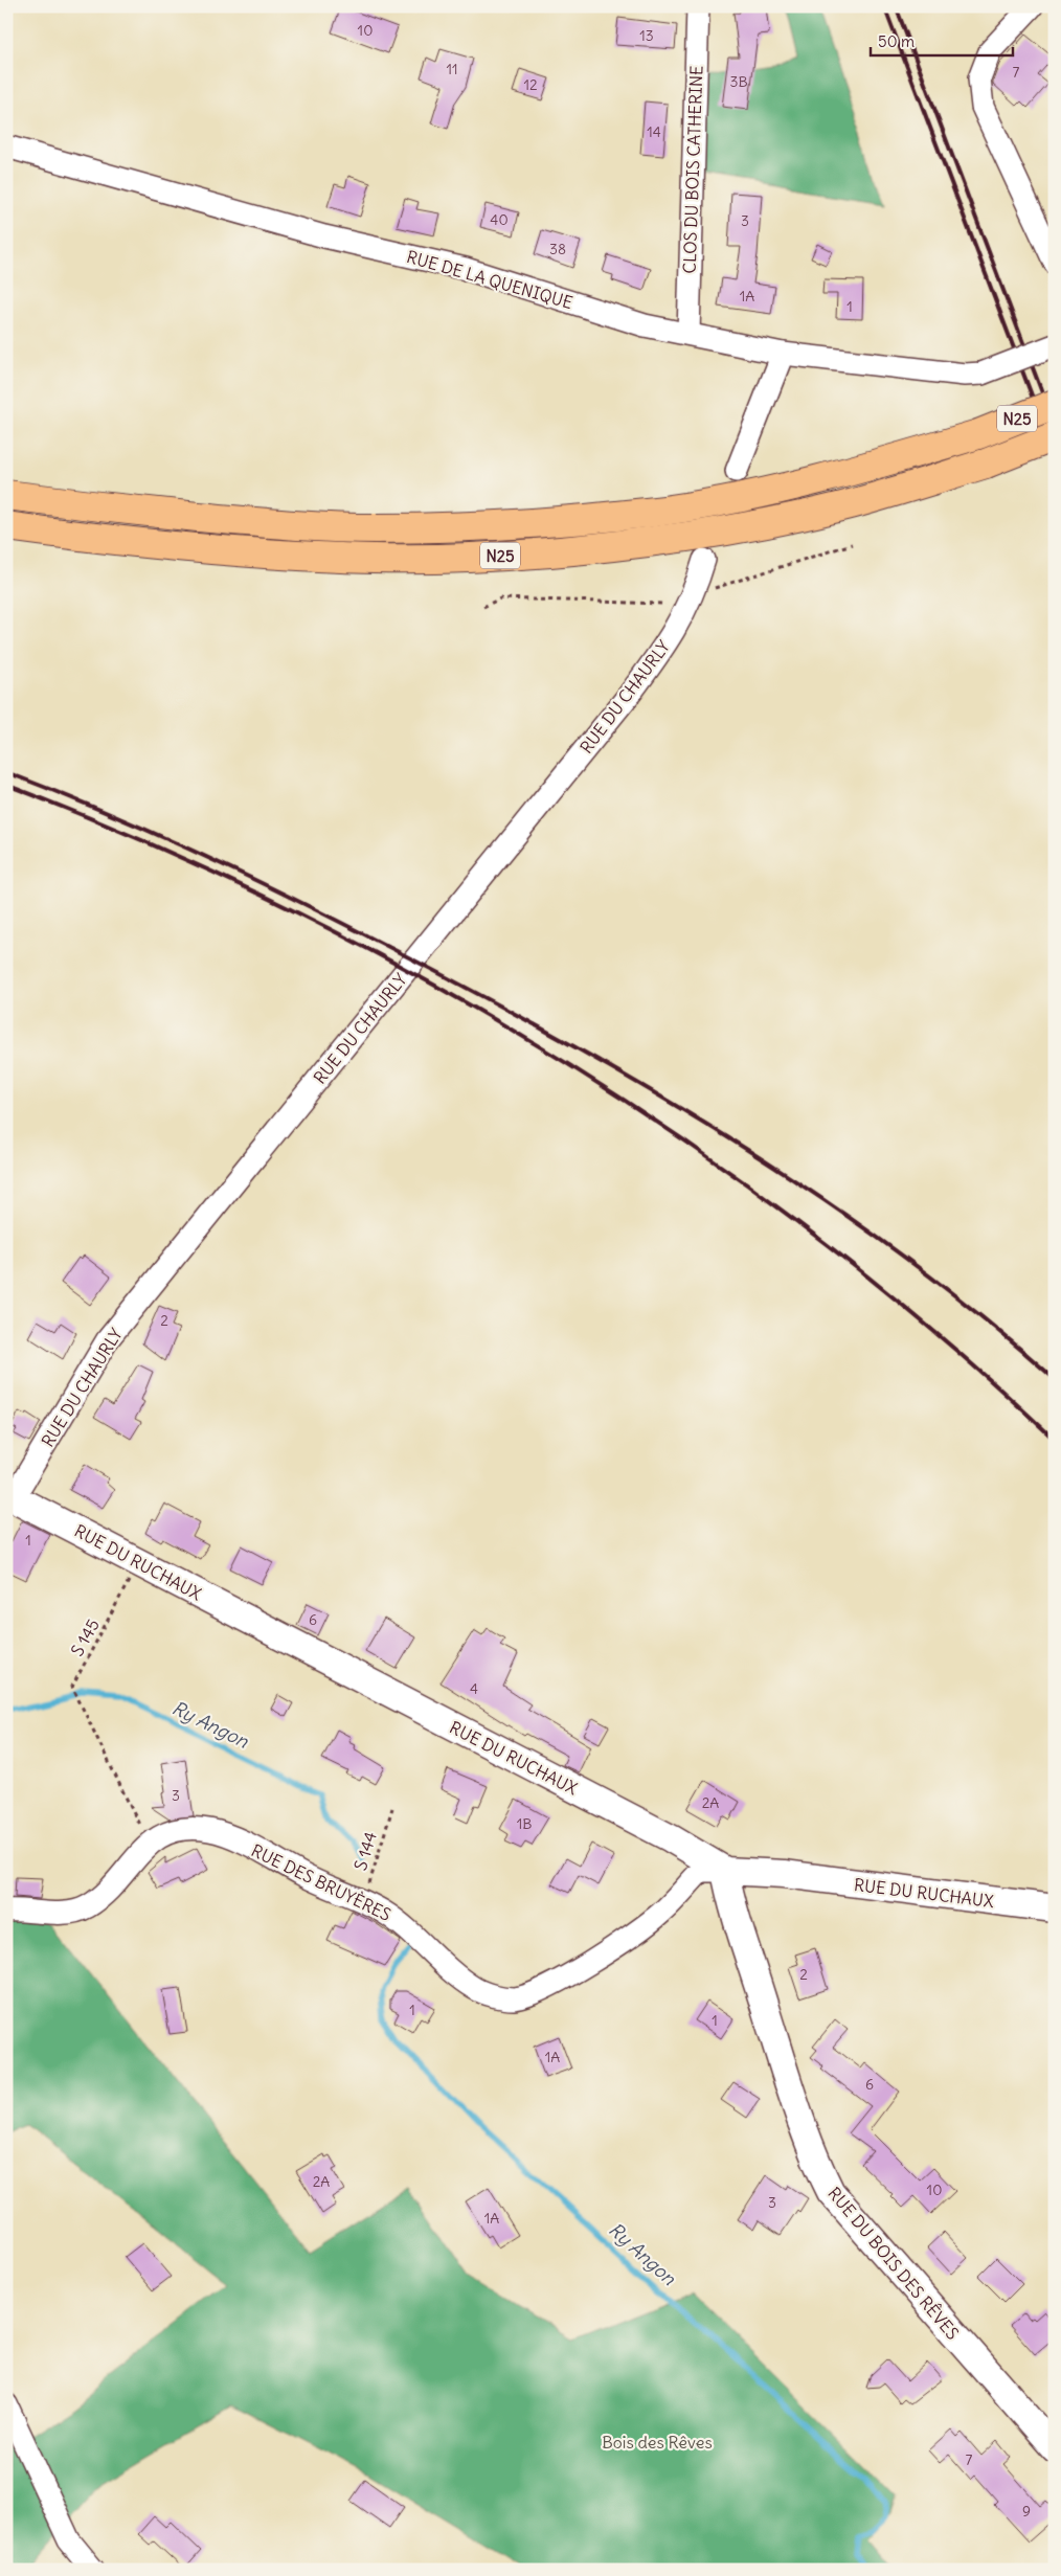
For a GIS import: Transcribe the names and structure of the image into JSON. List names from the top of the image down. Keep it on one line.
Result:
{"streets":{"highway":["N25"],"street":["CLOS DU BOIS CATHERINE","RUE DE LA QUENIQUE","RUE DU CHAURLY","RUE DU RUCHAUX","RUE DES BRUYÈRES","RUE DU BOIS DES RÊVES"],"path":["S 145","S 144"]},"crossings":[["CLOS DU BOIS CATHERINE","RUE DE LA QUENIQUE"],["RUE DU CHAURLY","RUE DU RUCHAUX"],["RUE DU RUCHAUX","RUE DES BRUYÈRES"],["RUE DU RUCHAUX","RUE DU BOIS DES RÊVES"],["S 145","RUE DES BRUYÈRES"],["S 144","RUE DES BRUYÈRES"],["RUE DES BRUYÈRES","RUE DU BOIS DES RÊVES"]],"water":["Ry Angon"],"parks":["Bois des Rêves"],"house_numbers":["10","13","11","7","3B","12","14","40","3","38","1A","1","2","1","6","4","3","2A","1B","2","1","1","1A","6","2A","10","3","1A","7","9"],"scale_bar":"50 m"}
